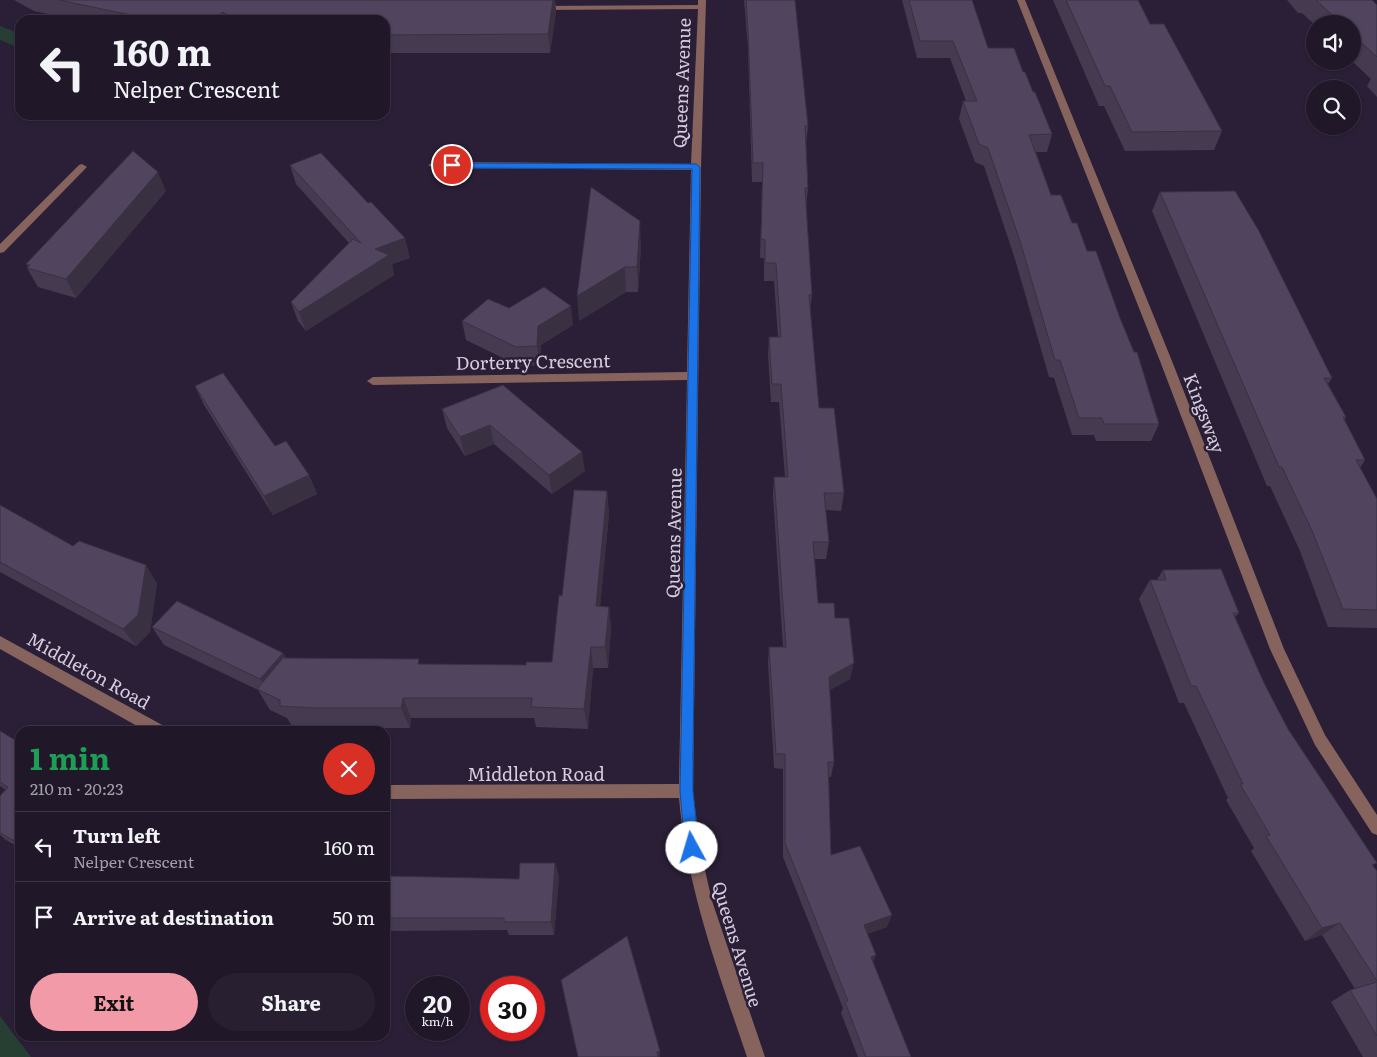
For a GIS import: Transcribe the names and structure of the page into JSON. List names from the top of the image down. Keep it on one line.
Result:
{"streets":{"street":["Queens Avenue","Dorterry Crescent","Kingsway","Middleton Road"]},"crossings":[["Queens Avenue","Dorterry Crescent"],["Queens Avenue","Middleton Road"]],"page":{"turn":["160 m","Nelper Crescent"],"heading":["1 min","210 m · 20:23"],"list":[{"name":"Turn left","note":"Nelper Crescent","value":"160 m"},{"name":"Arrive at destination","value":"50 m"}],"buttons":["Exit","Share"],"speed":"20 km/h","limit":"30"}}
